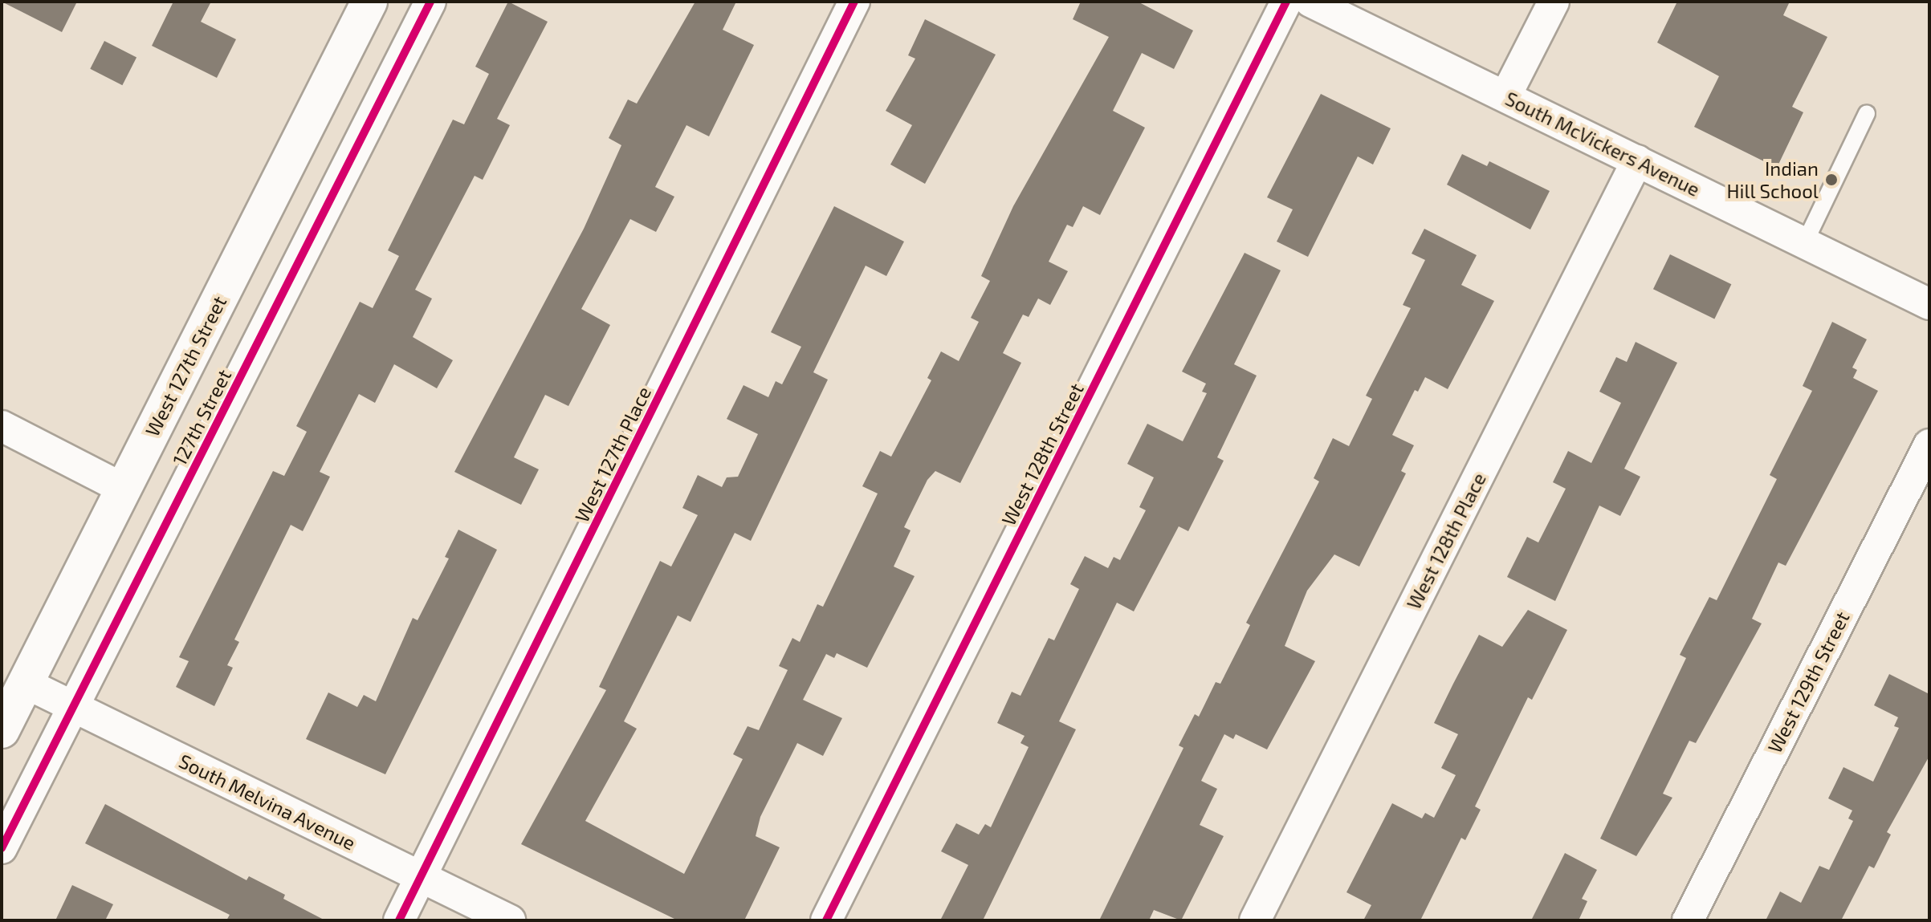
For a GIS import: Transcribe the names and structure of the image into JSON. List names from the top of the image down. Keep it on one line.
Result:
{"streets":{"main road":["West 127th Street"],"street":["South McVickers Avenue","127th Street","West 127th Place","West 128th Street","West 128th Place","West 129th Street","South Melvina Avenue"]},"crossings":[["South McVickers Avenue","West 128th Place"],["West 127th Street","South Melvina Avenue"],["127th Street","South Melvina Avenue"],["West 127th Place","South Melvina Avenue"]],"places":["Indian Hill School"]}
